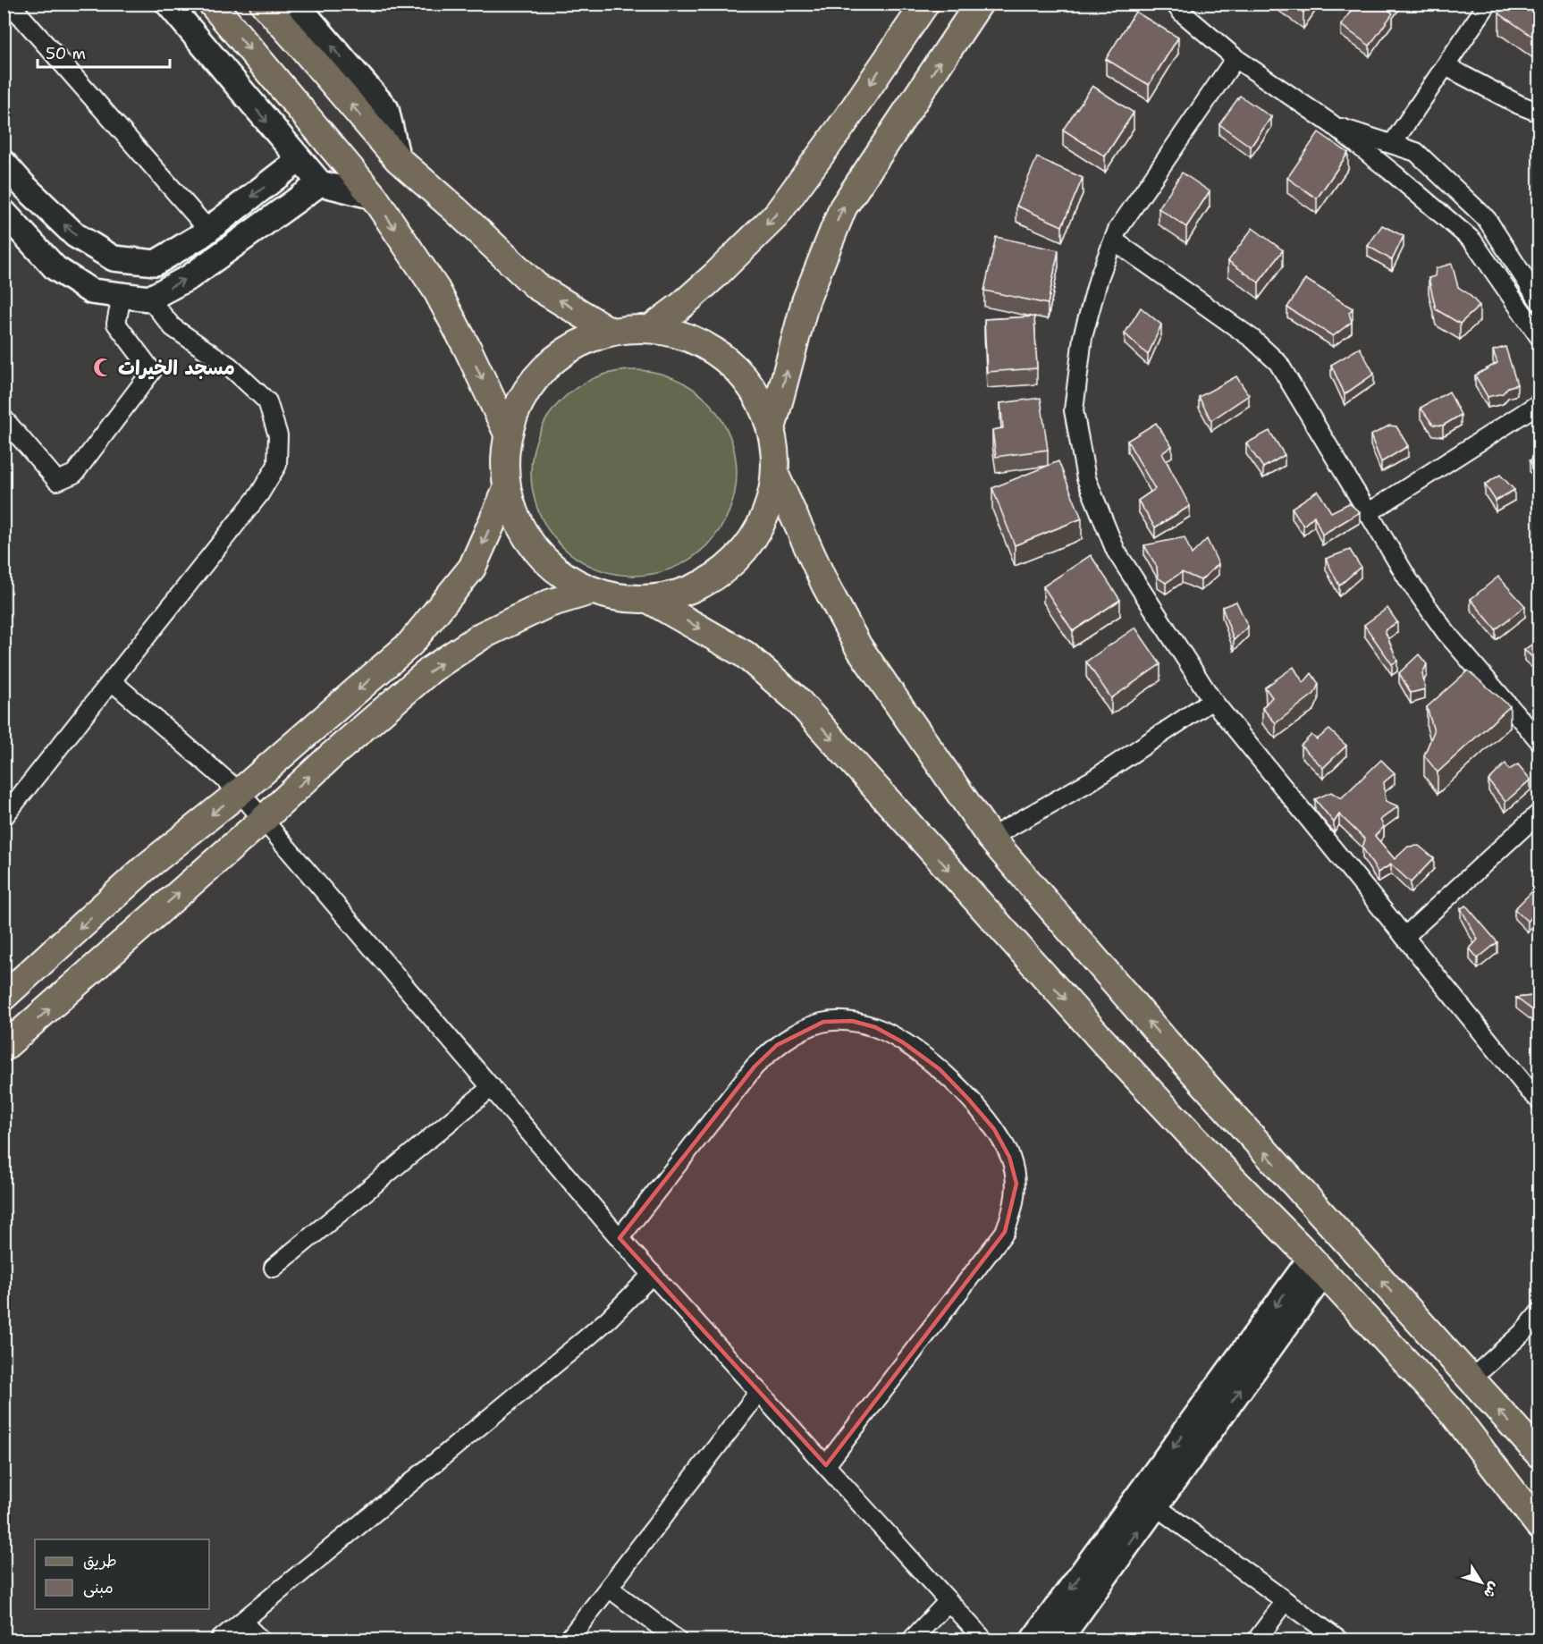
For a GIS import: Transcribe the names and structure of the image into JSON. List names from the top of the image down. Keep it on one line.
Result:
{"places":{"mosque":["مسجد الخيرات"]},"legend":["طريق","مبنى"],"scale_bar":"50 m","north":"bottom right"}
